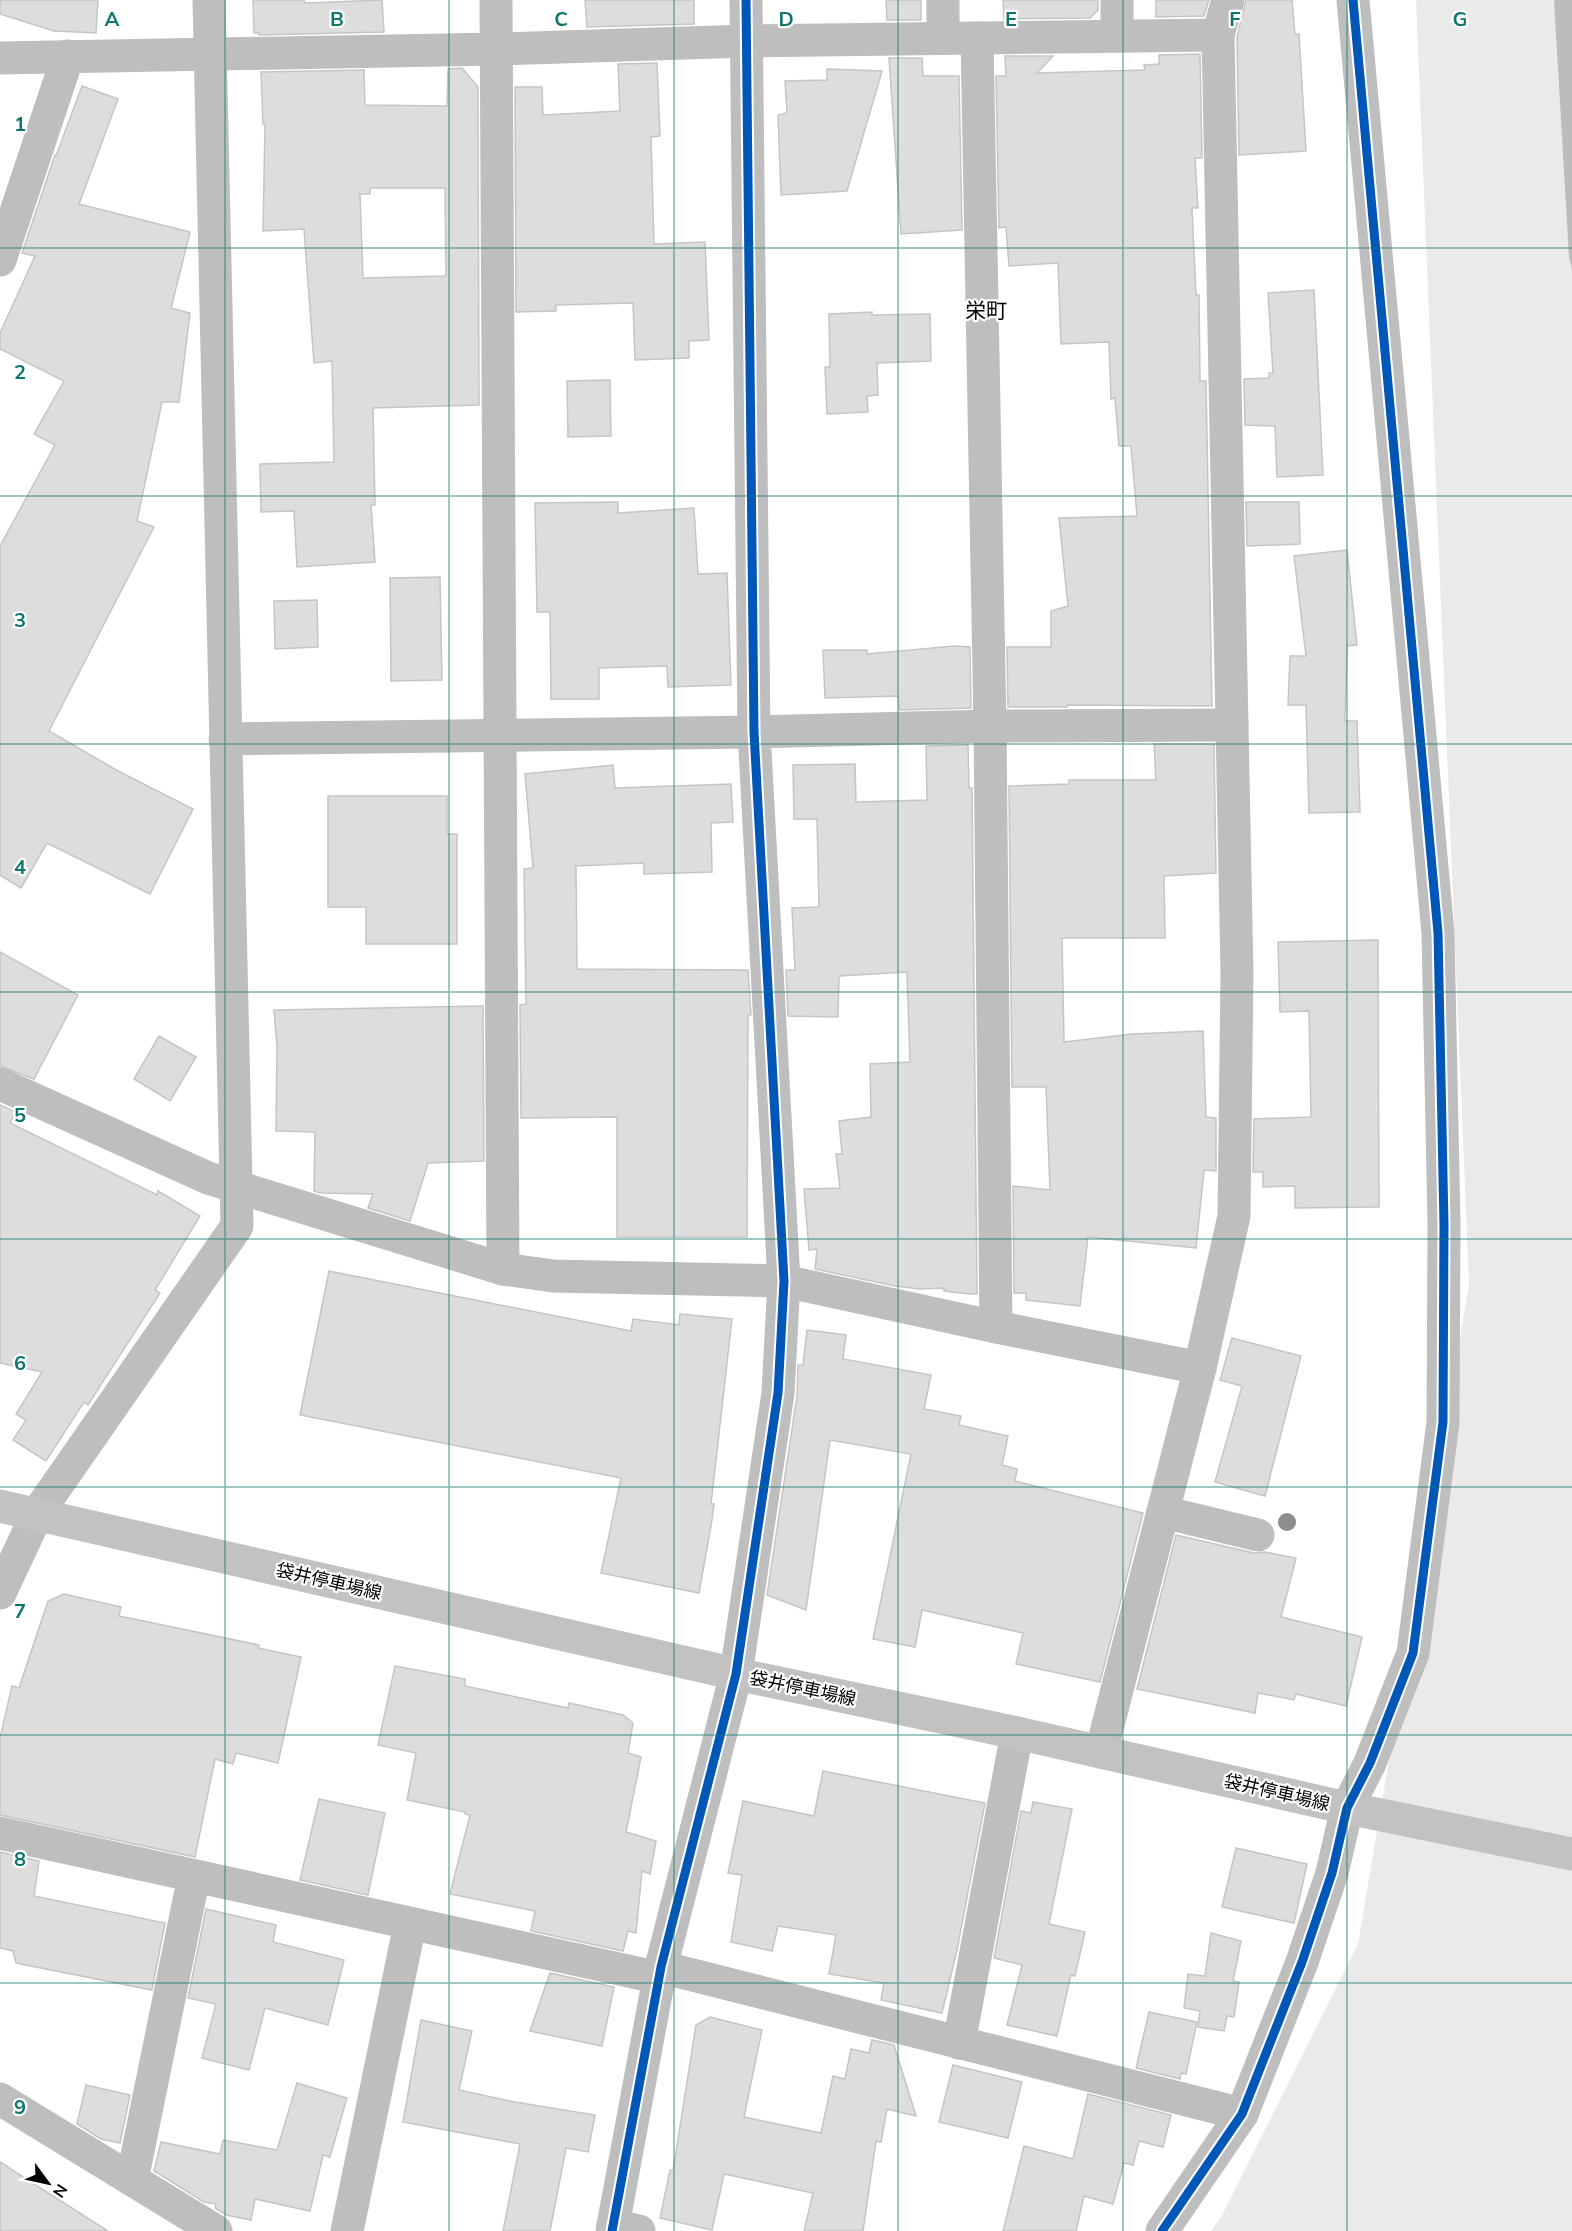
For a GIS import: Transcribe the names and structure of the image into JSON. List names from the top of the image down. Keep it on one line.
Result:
{"streets":{"main road":["袋井停車場線"]},"districts":["栄町"],"north":"bottom right","grid":{"columns":["A","B","C","D","E","F","G"],"rows":["1","2","3","4","5","6","7","8","9"]}}
